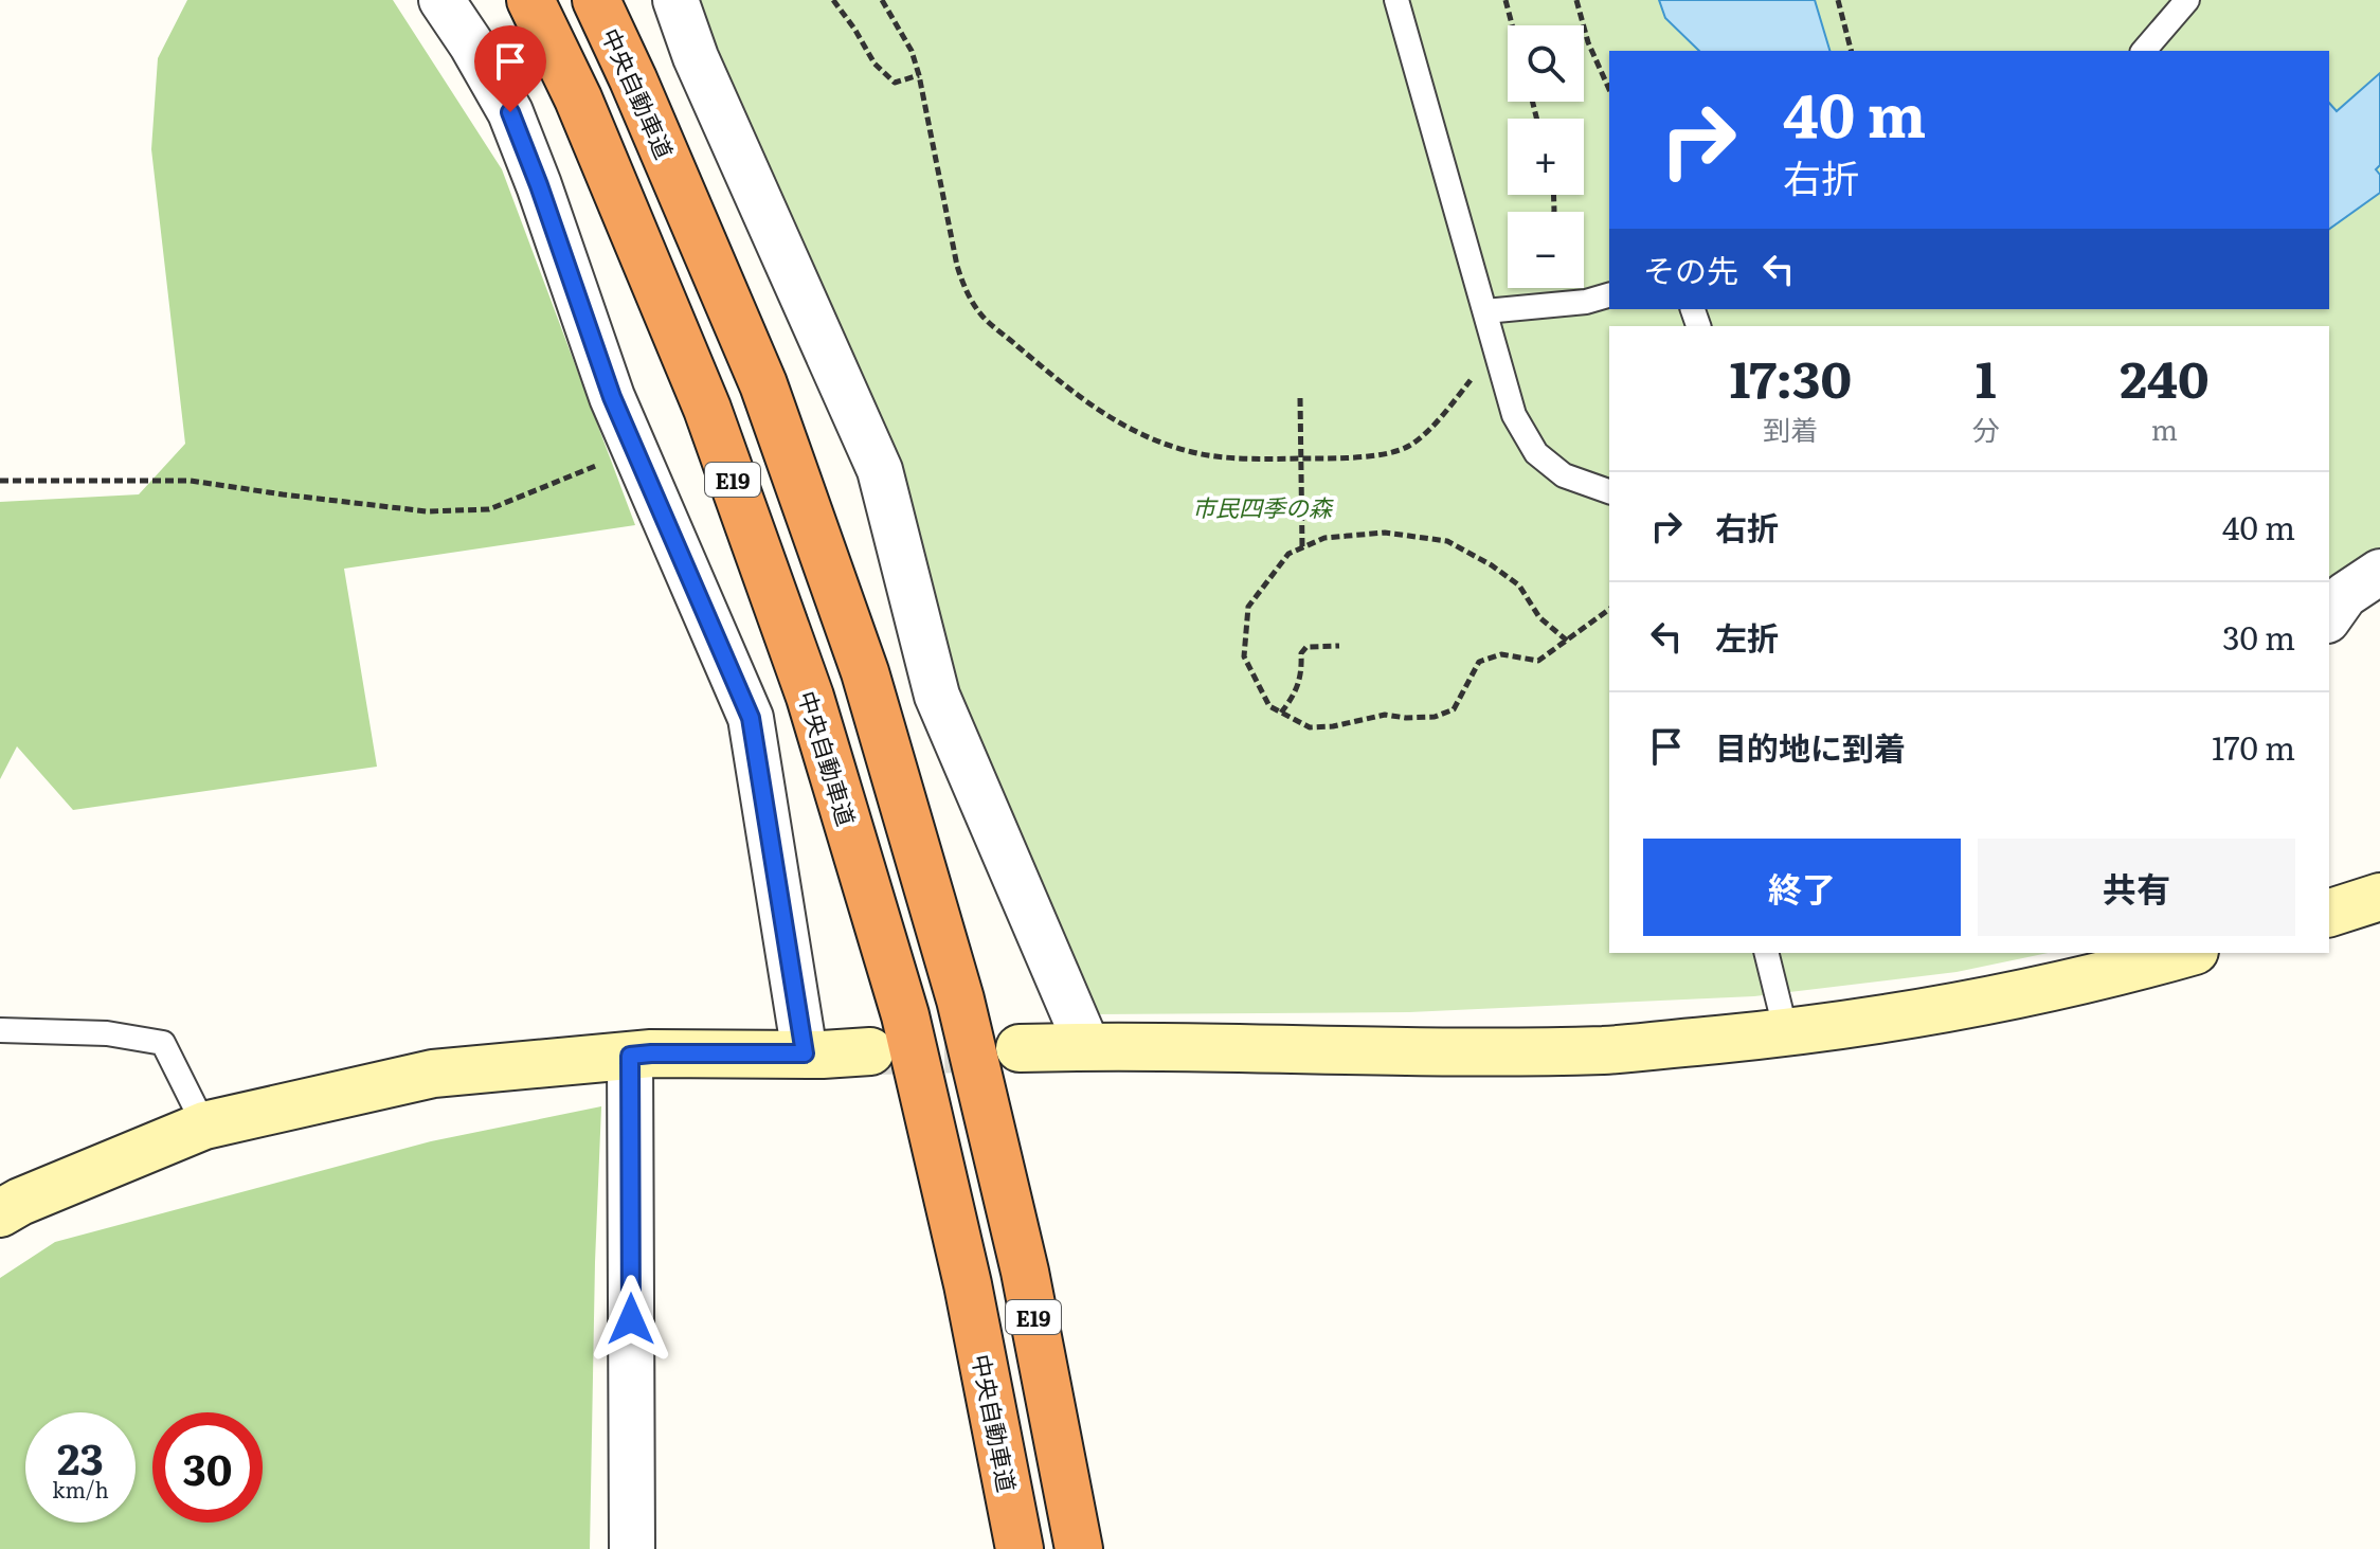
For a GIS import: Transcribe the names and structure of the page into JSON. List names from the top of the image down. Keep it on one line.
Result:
{"streets":{"highway":["中央自動車道","E19"]},"parks":["市民四季の森"],"page":{"map_buttons":["+","−"],"turn":["40 m","右折"],"then":"その先","eta":["17:30","到着","1","分","240","m"],"list":[{"name":"右折","value":"40 m"},{"name":"左折","value":"30 m"},{"name":"目的地に到着","value":"170 m"}],"buttons":["終了","共有"],"speed":"23 km/h","limit":"30"}}
